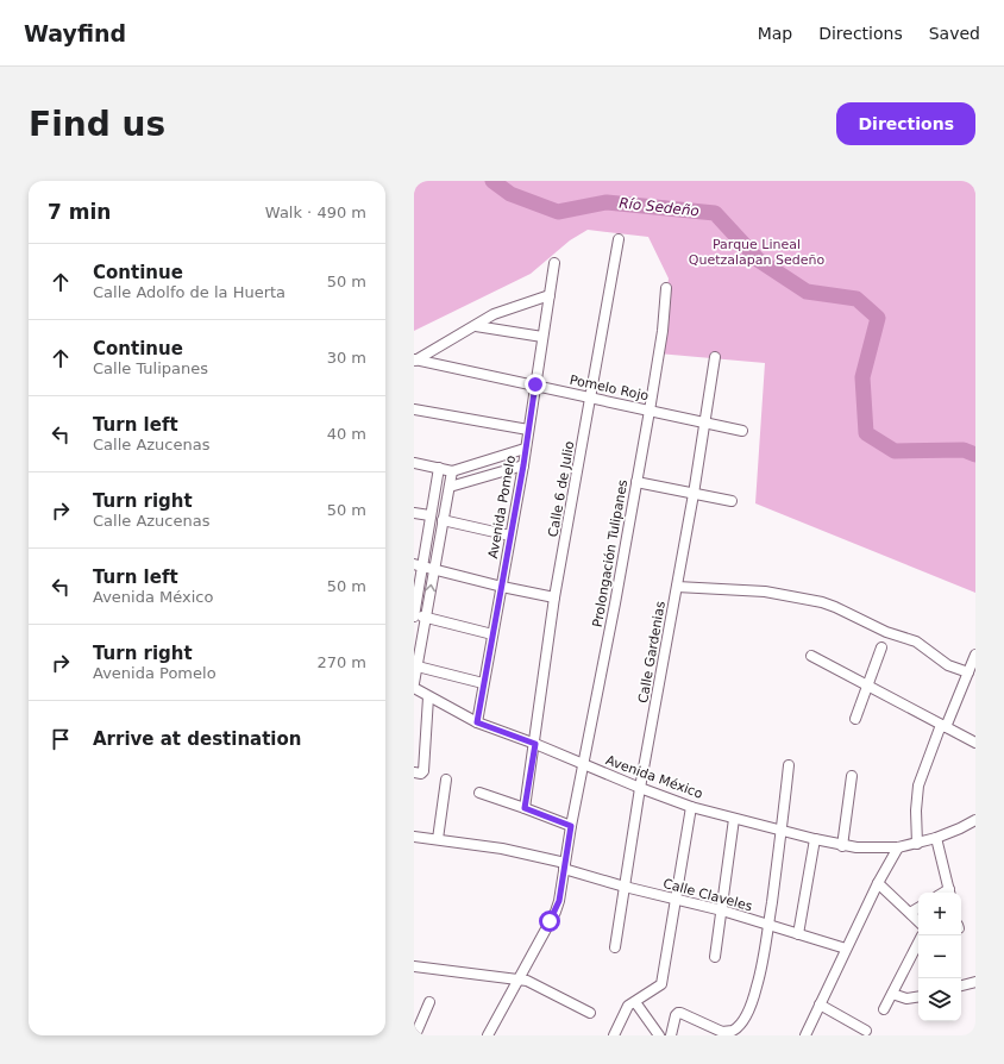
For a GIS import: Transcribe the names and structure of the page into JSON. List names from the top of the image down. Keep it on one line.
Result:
{"streets":{"street":["Pomelo Rojo","Calle 6 de Julio","Avenida Pomelo","Prolongación Tulipanes","Calle Gardenias","Avenida México","Calle Claveles"]},"crossings":[["Pomelo Rojo","Calle 6 de Julio"],["Pomelo Rojo","Avenida Pomelo"],["Pomelo Rojo","Prolongación Tulipanes"],["Pomelo Rojo","Calle Gardenias"],["Calle 6 de Julio","Avenida México"],["Avenida Pomelo","Avenida México"],["Prolongación Tulipanes","Avenida México"],["Prolongación Tulipanes","Calle Claveles"],["Calle Gardenias","Avenida México"],["Calle Gardenias","Calle Claveles"]],"water":["Río Sedeño"],"parks":["Parque Lineal Quetzalapan Sedeño"],"page":{"header":"Wayfind","nav":["Map","Directions","Saved"],"buttons":"Directions","title":"Find us","heading":["7 min","Walk · 490 m"],"list":[["Continue","Calle Adolfo de la Huerta","50 m"],["Continue","Calle Tulipanes","30 m"],["Turn left","Calle Azucenas","40 m"],["Turn right","Calle Azucenas","50 m"],["Turn left","Avenida México","50 m"],["Turn right","Avenida Pomelo","270 m"],"Arrive at destination"],"map_buttons":["+","−"]}}
